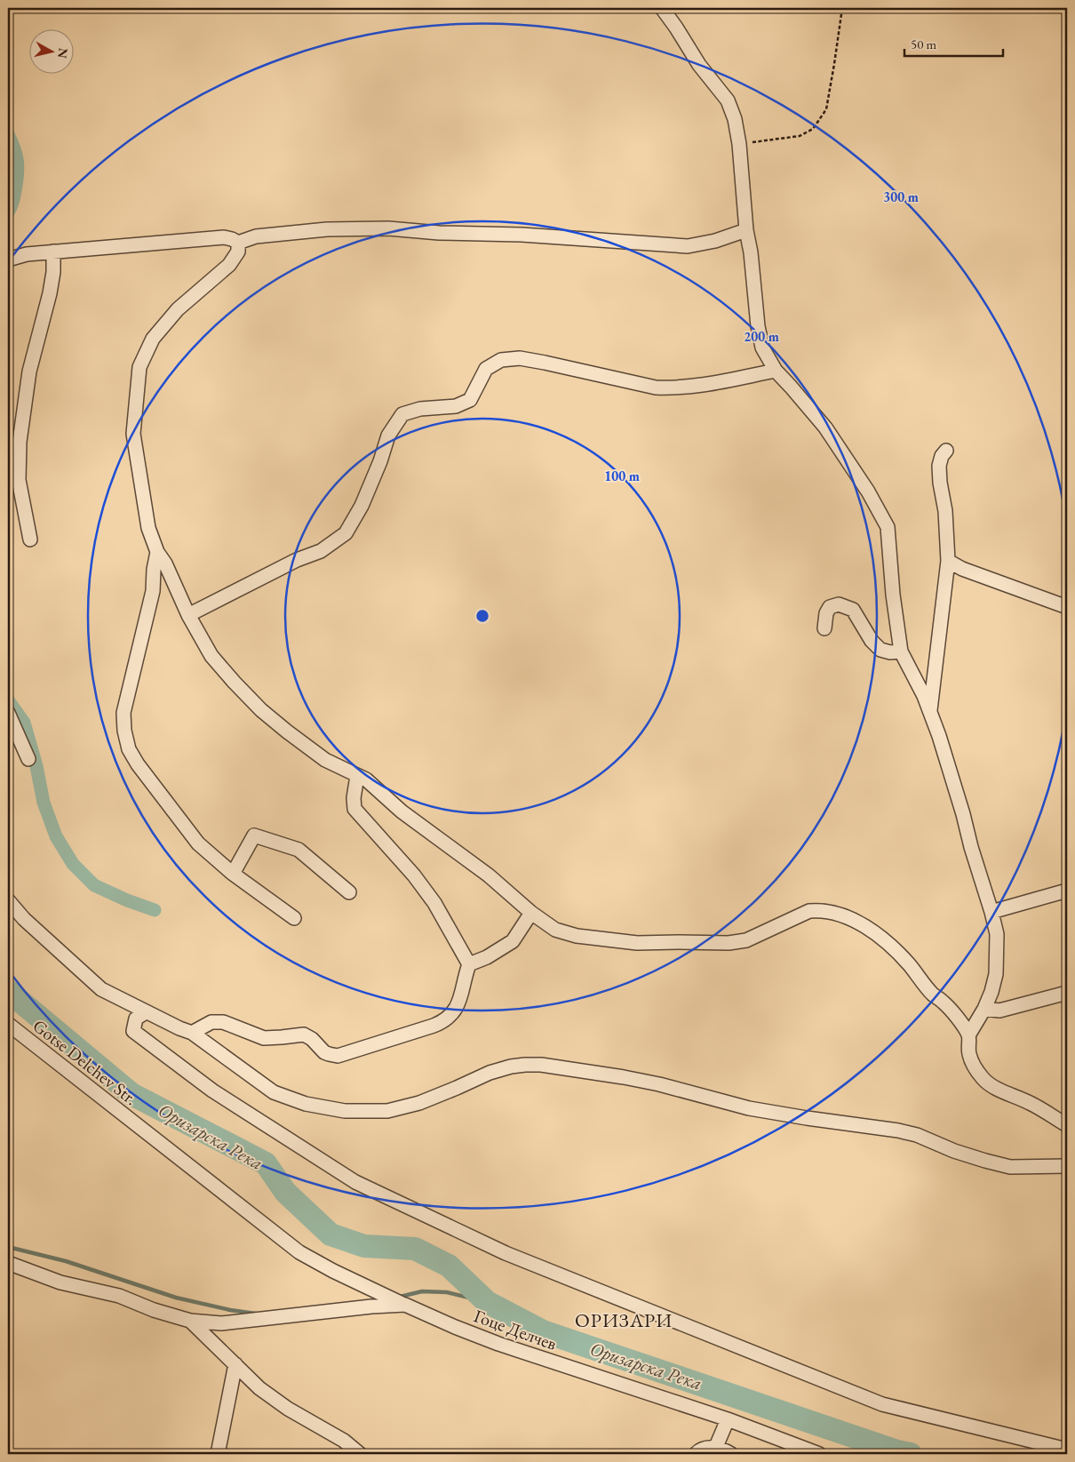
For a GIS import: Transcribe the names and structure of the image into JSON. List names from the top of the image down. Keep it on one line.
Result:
{"streets":{"street":["Gotse Delchev Str.","Гоце Делчев"]},"crossings":[["Gotse Delchev Str.","Гоце Делчев"]],"districts":["ОРИЗАРИ"],"water":["Оризарска Река"],"scale_bar":"50 m","north":"right","rings":["300 m","200 m","100 m"]}
